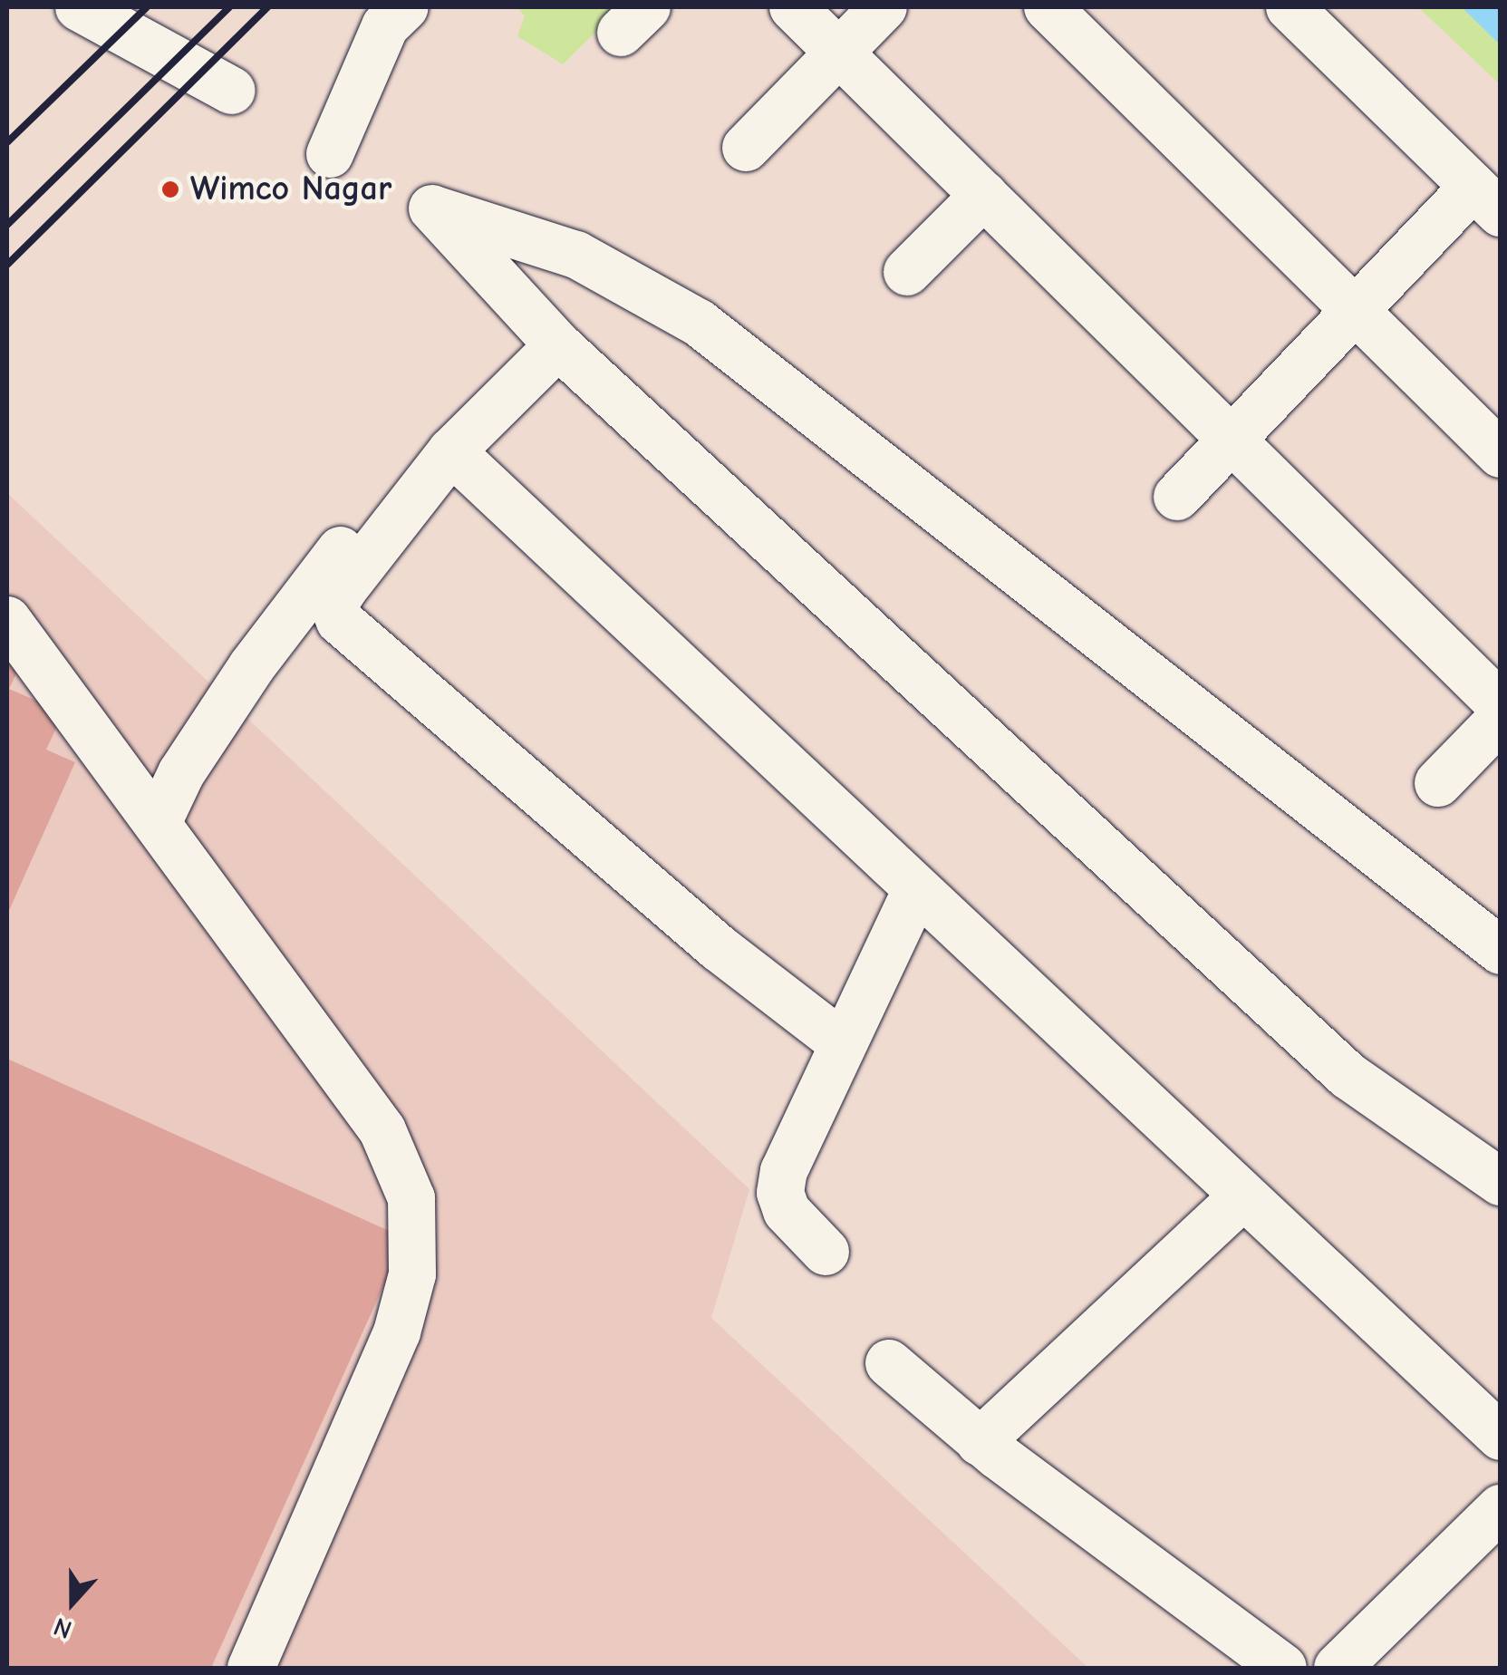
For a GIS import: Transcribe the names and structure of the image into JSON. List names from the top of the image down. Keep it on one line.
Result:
{"places":["Wimco Nagar"],"north":"bottom"}
